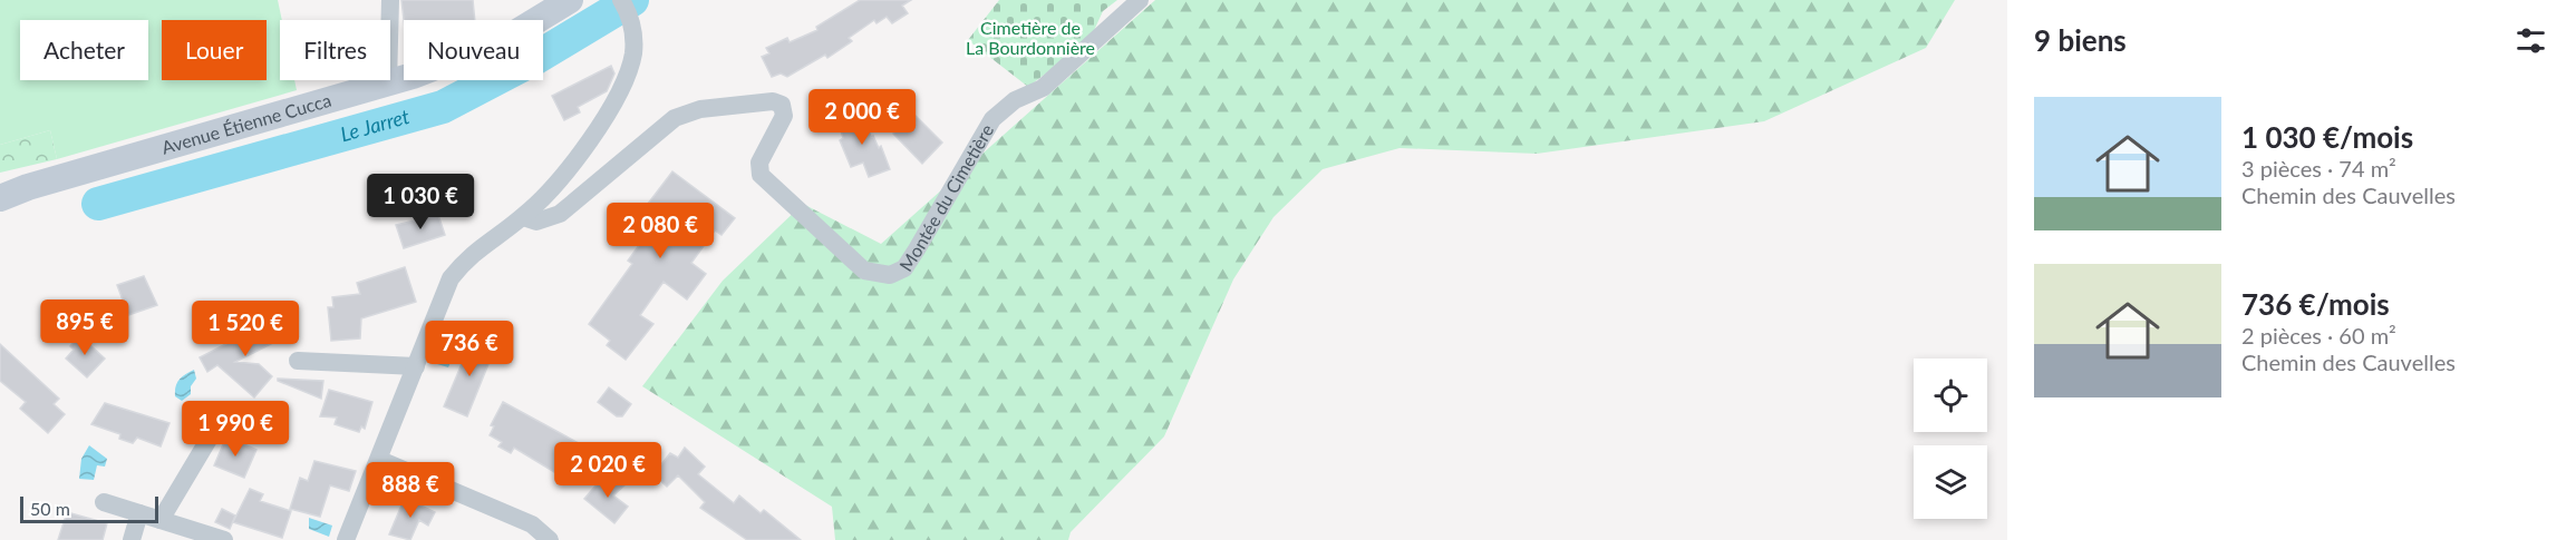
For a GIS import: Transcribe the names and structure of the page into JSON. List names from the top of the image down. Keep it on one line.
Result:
{"streets":{"main road":["Avenue Étienne Cucca"],"street":["Montée du Cimetière"]},"water":["Le Jarret"],"parks":["Cimetière de La Bourdonnière"],"scale_bar":"50 m","page":{"heading":"9 biens","chip":["Acheter","Louer","Filtres","Nouveau"],"list":[{"name":"1 030 €/mois","note":"3 pièces · 74 m² · Chemin des Cauvelles"},{"name":"736 €/mois","note":"2 pièces · 60 m² · Chemin des Cauvelles"}],"price":["2 000 €","1 030 €","2 080 €","895 €","1 520 €","736 €","1 990 €","2 020 €","888 €"],"scale":"50 m"}}
